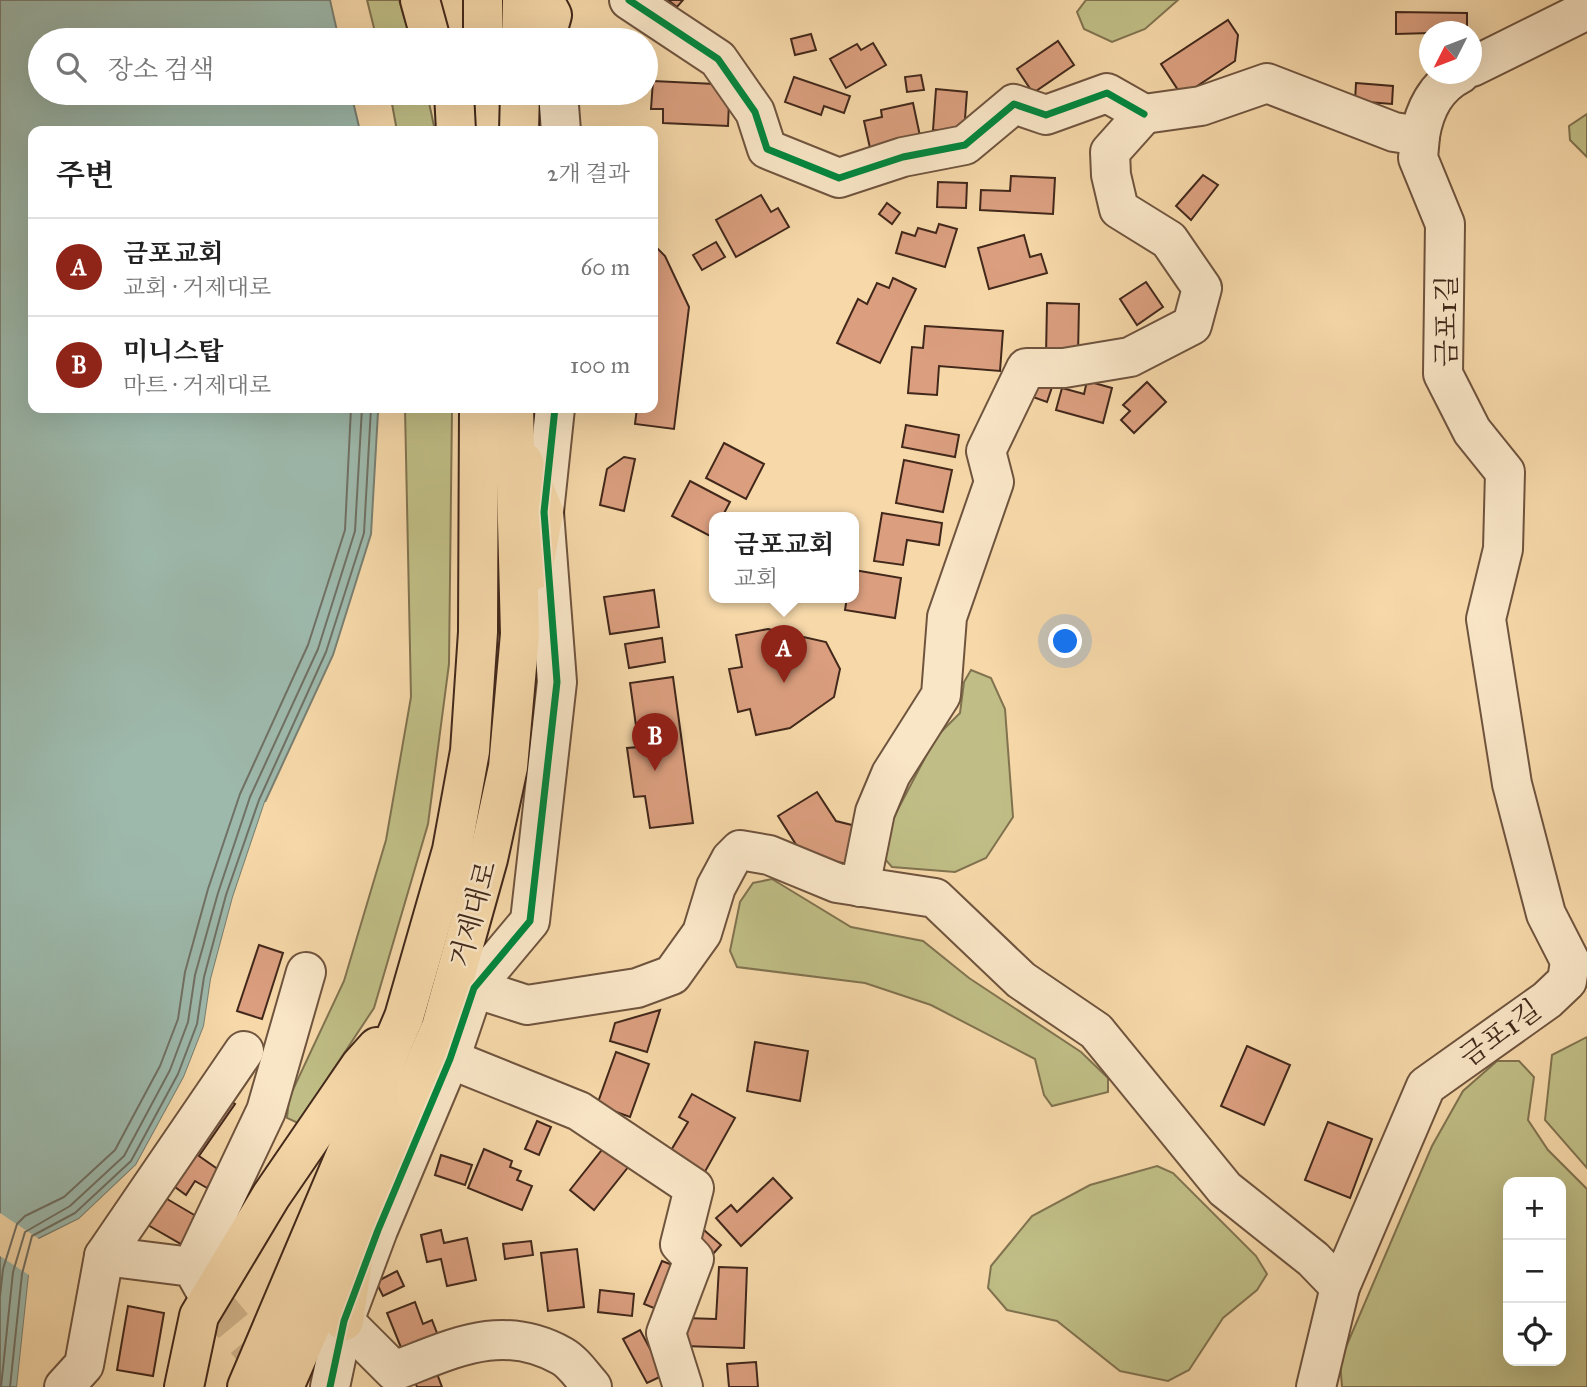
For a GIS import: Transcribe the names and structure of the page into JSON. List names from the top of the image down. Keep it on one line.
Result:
{"streets":{"highway":["거제대로"],"street":["금포1길"]},"north":"bottom left","page":{"search":"장소 검색","heading":["주변","2개 결과"],"list":[{"mark":"A","name":"금포교회","note":"교회 · 거제대로","value":"60 m"},{"mark":"B","name":"미니스탑","note":"마트 · 거제대로","value":"100 m"}],"popup":["금포교회","교회"],"pins":["A","B"],"map_buttons":["+","−"]}}
